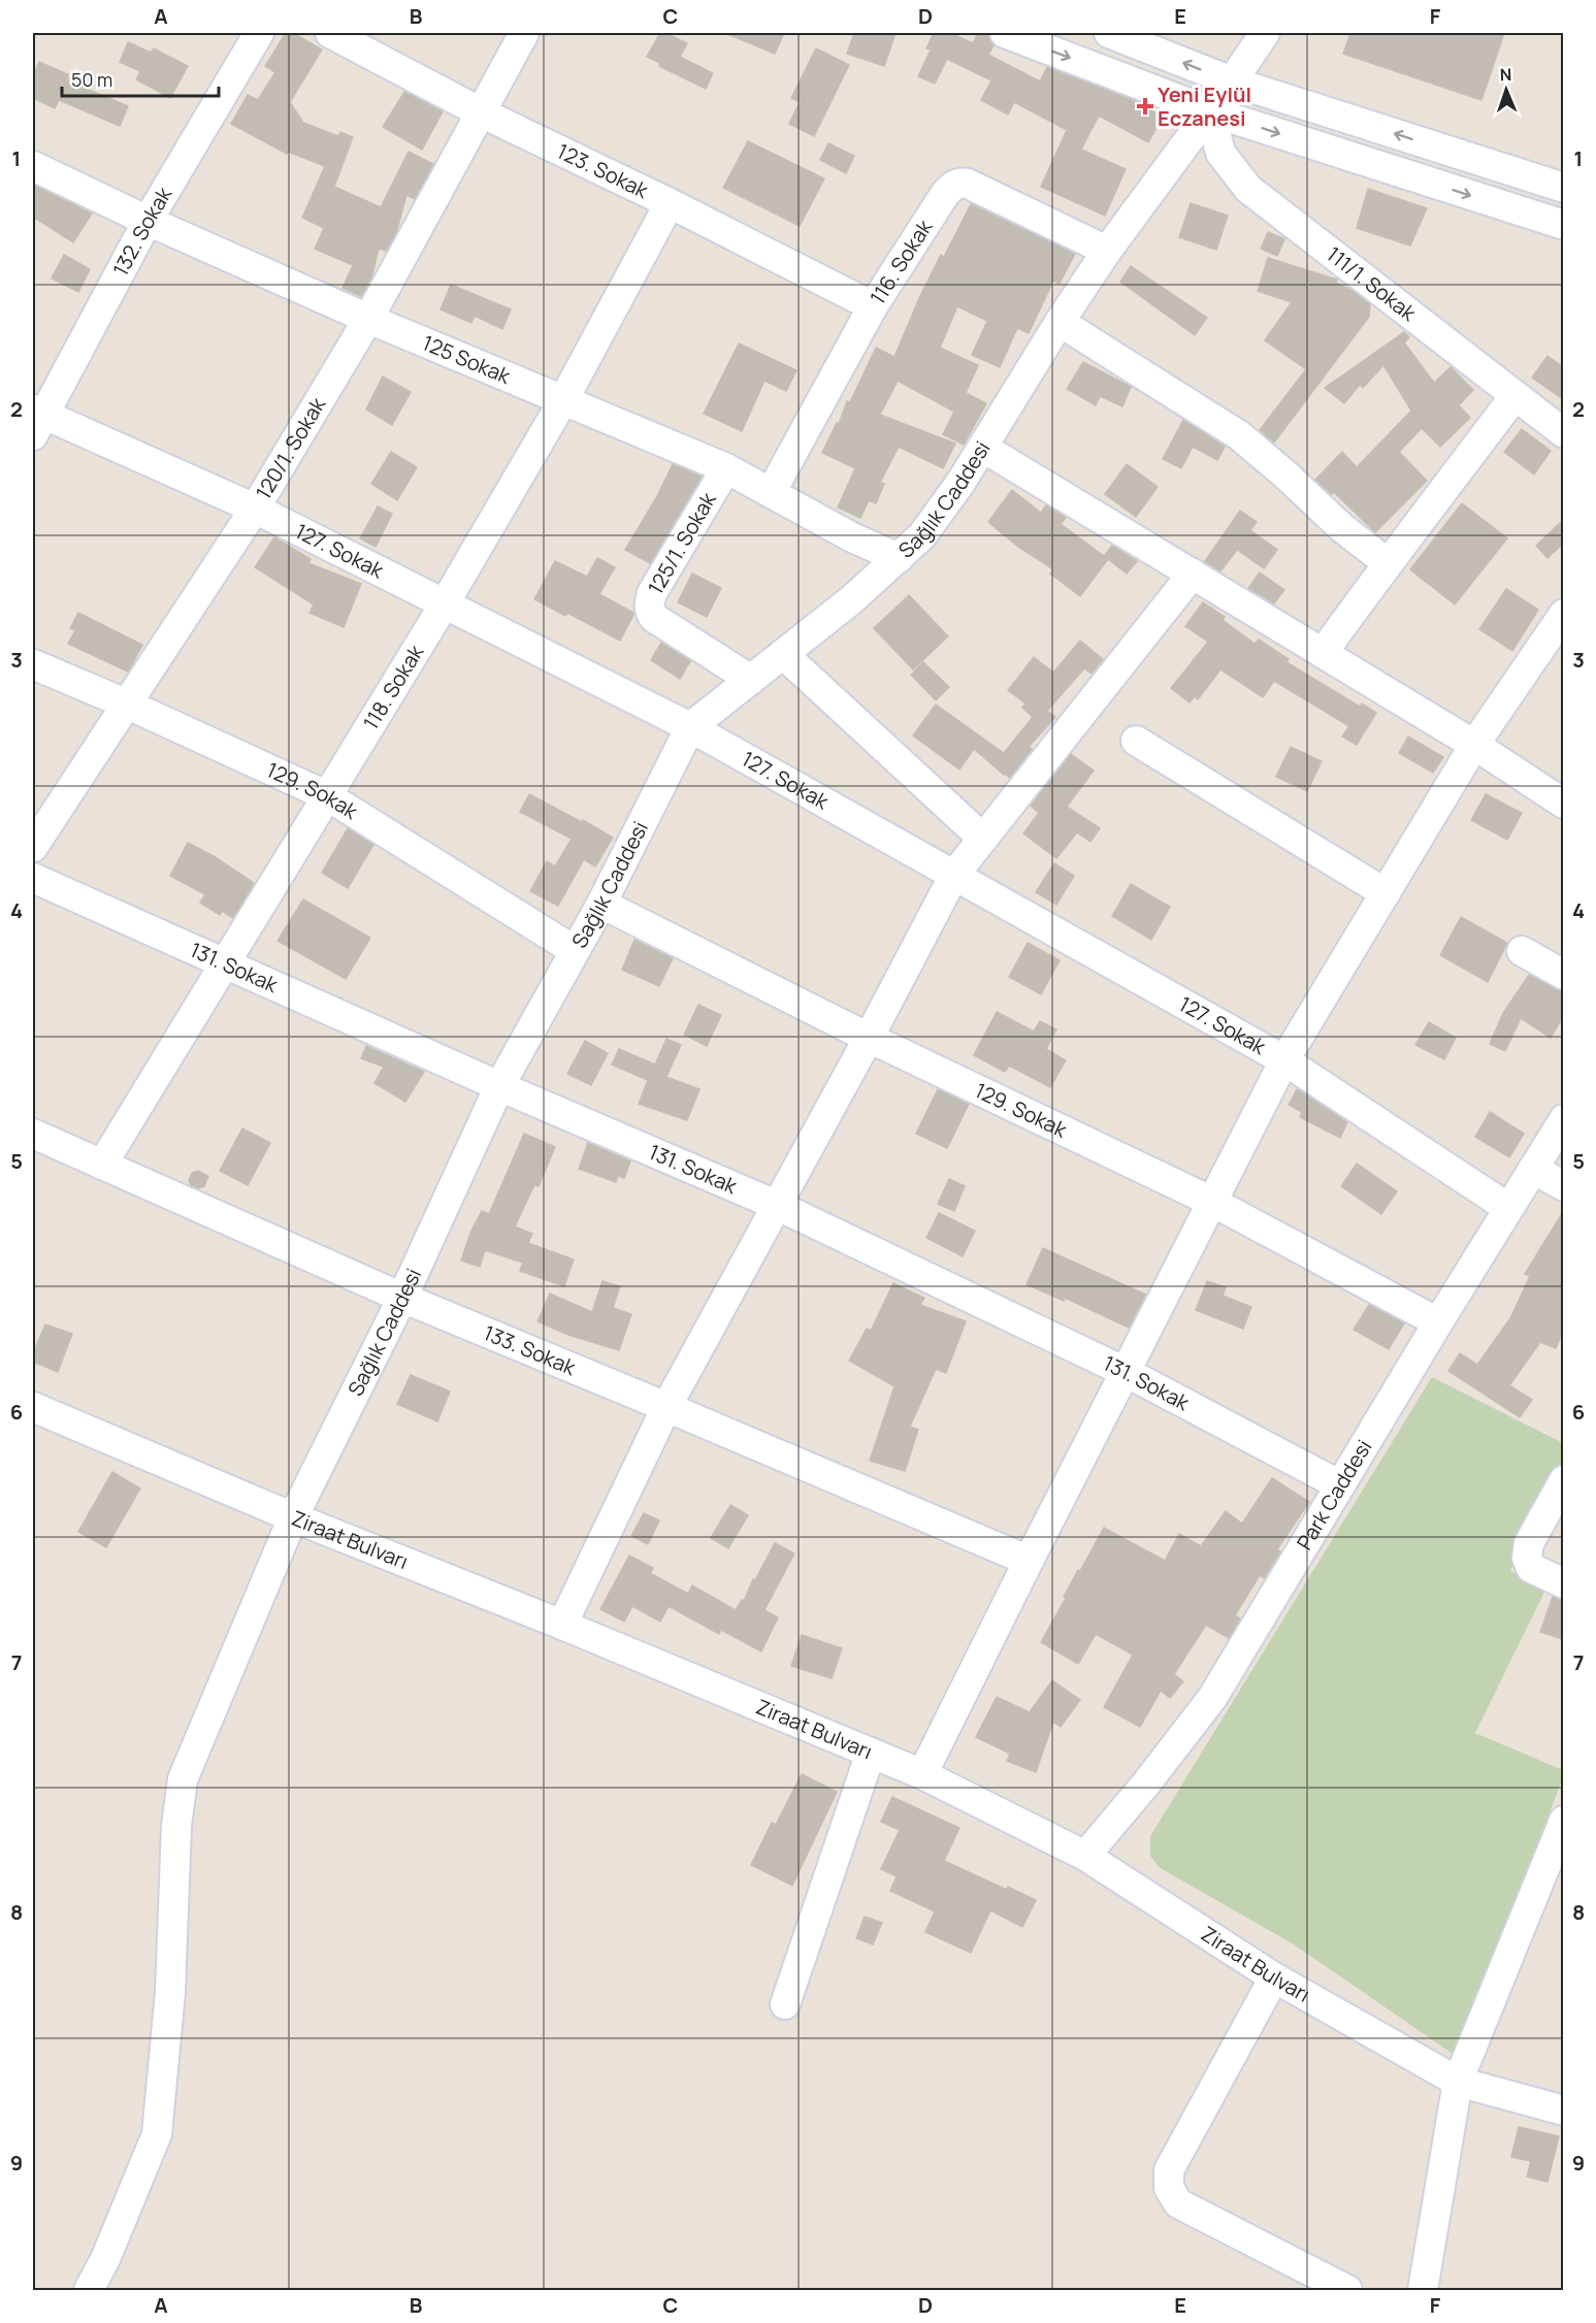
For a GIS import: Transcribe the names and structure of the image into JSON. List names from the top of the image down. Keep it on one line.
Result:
{"streets":{"street":["123. Sokak","132. Sokak","116. Sokak","111/1. Sokak","125 Sokak","120/1. Sokak","Sağlık Caddesi","125/1. Sokak","127. Sokak","118. Sokak","129. Sokak","131. Sokak","133. Sokak","Park Caddesi","Ziraat Bulvarı"]},"crossings":[["123. Sokak","116. Sokak"],["123. Sokak","120/1. Sokak"],["123. Sokak","118. Sokak"],["132. Sokak","125 Sokak"],["132. Sokak","127. Sokak"],["116. Sokak","125 Sokak"],["116. Sokak","Sağlık Caddesi"],["111/1. Sokak","Sağlık Caddesi"],["125 Sokak","120/1. Sokak"],["125 Sokak","Sağlık Caddesi"],["125 Sokak","125/1. Sokak"],["125 Sokak","118. Sokak"],["120/1. Sokak","127. Sokak"],["120/1. Sokak","129. Sokak"],["Sağlık Caddesi","125/1. Sokak"],["Sağlık Caddesi","127. Sokak"],["Sağlık Caddesi","129. Sokak"],["Sağlık Caddesi","131. Sokak"],["Sağlık Caddesi","133. Sokak"],["Sağlık Caddesi","Ziraat Bulvarı"],["127. Sokak","118. Sokak"],["127. Sokak","Park Caddesi"],["118. Sokak","129. Sokak"],["118. Sokak","131. Sokak"],["118. Sokak","133. Sokak"],["129. Sokak","Park Caddesi"],["131. Sokak","Park Caddesi"],["Park Caddesi","Ziraat Bulvarı"]],"places":{"health":["Yeni Eylül Eczanesi"]},"scale_bar":"50 m","north":"top","grid":{"columns":["A","B","C","D","E","F"],"rows":["1","2","3","4","5","6","7","8","9"]}}
